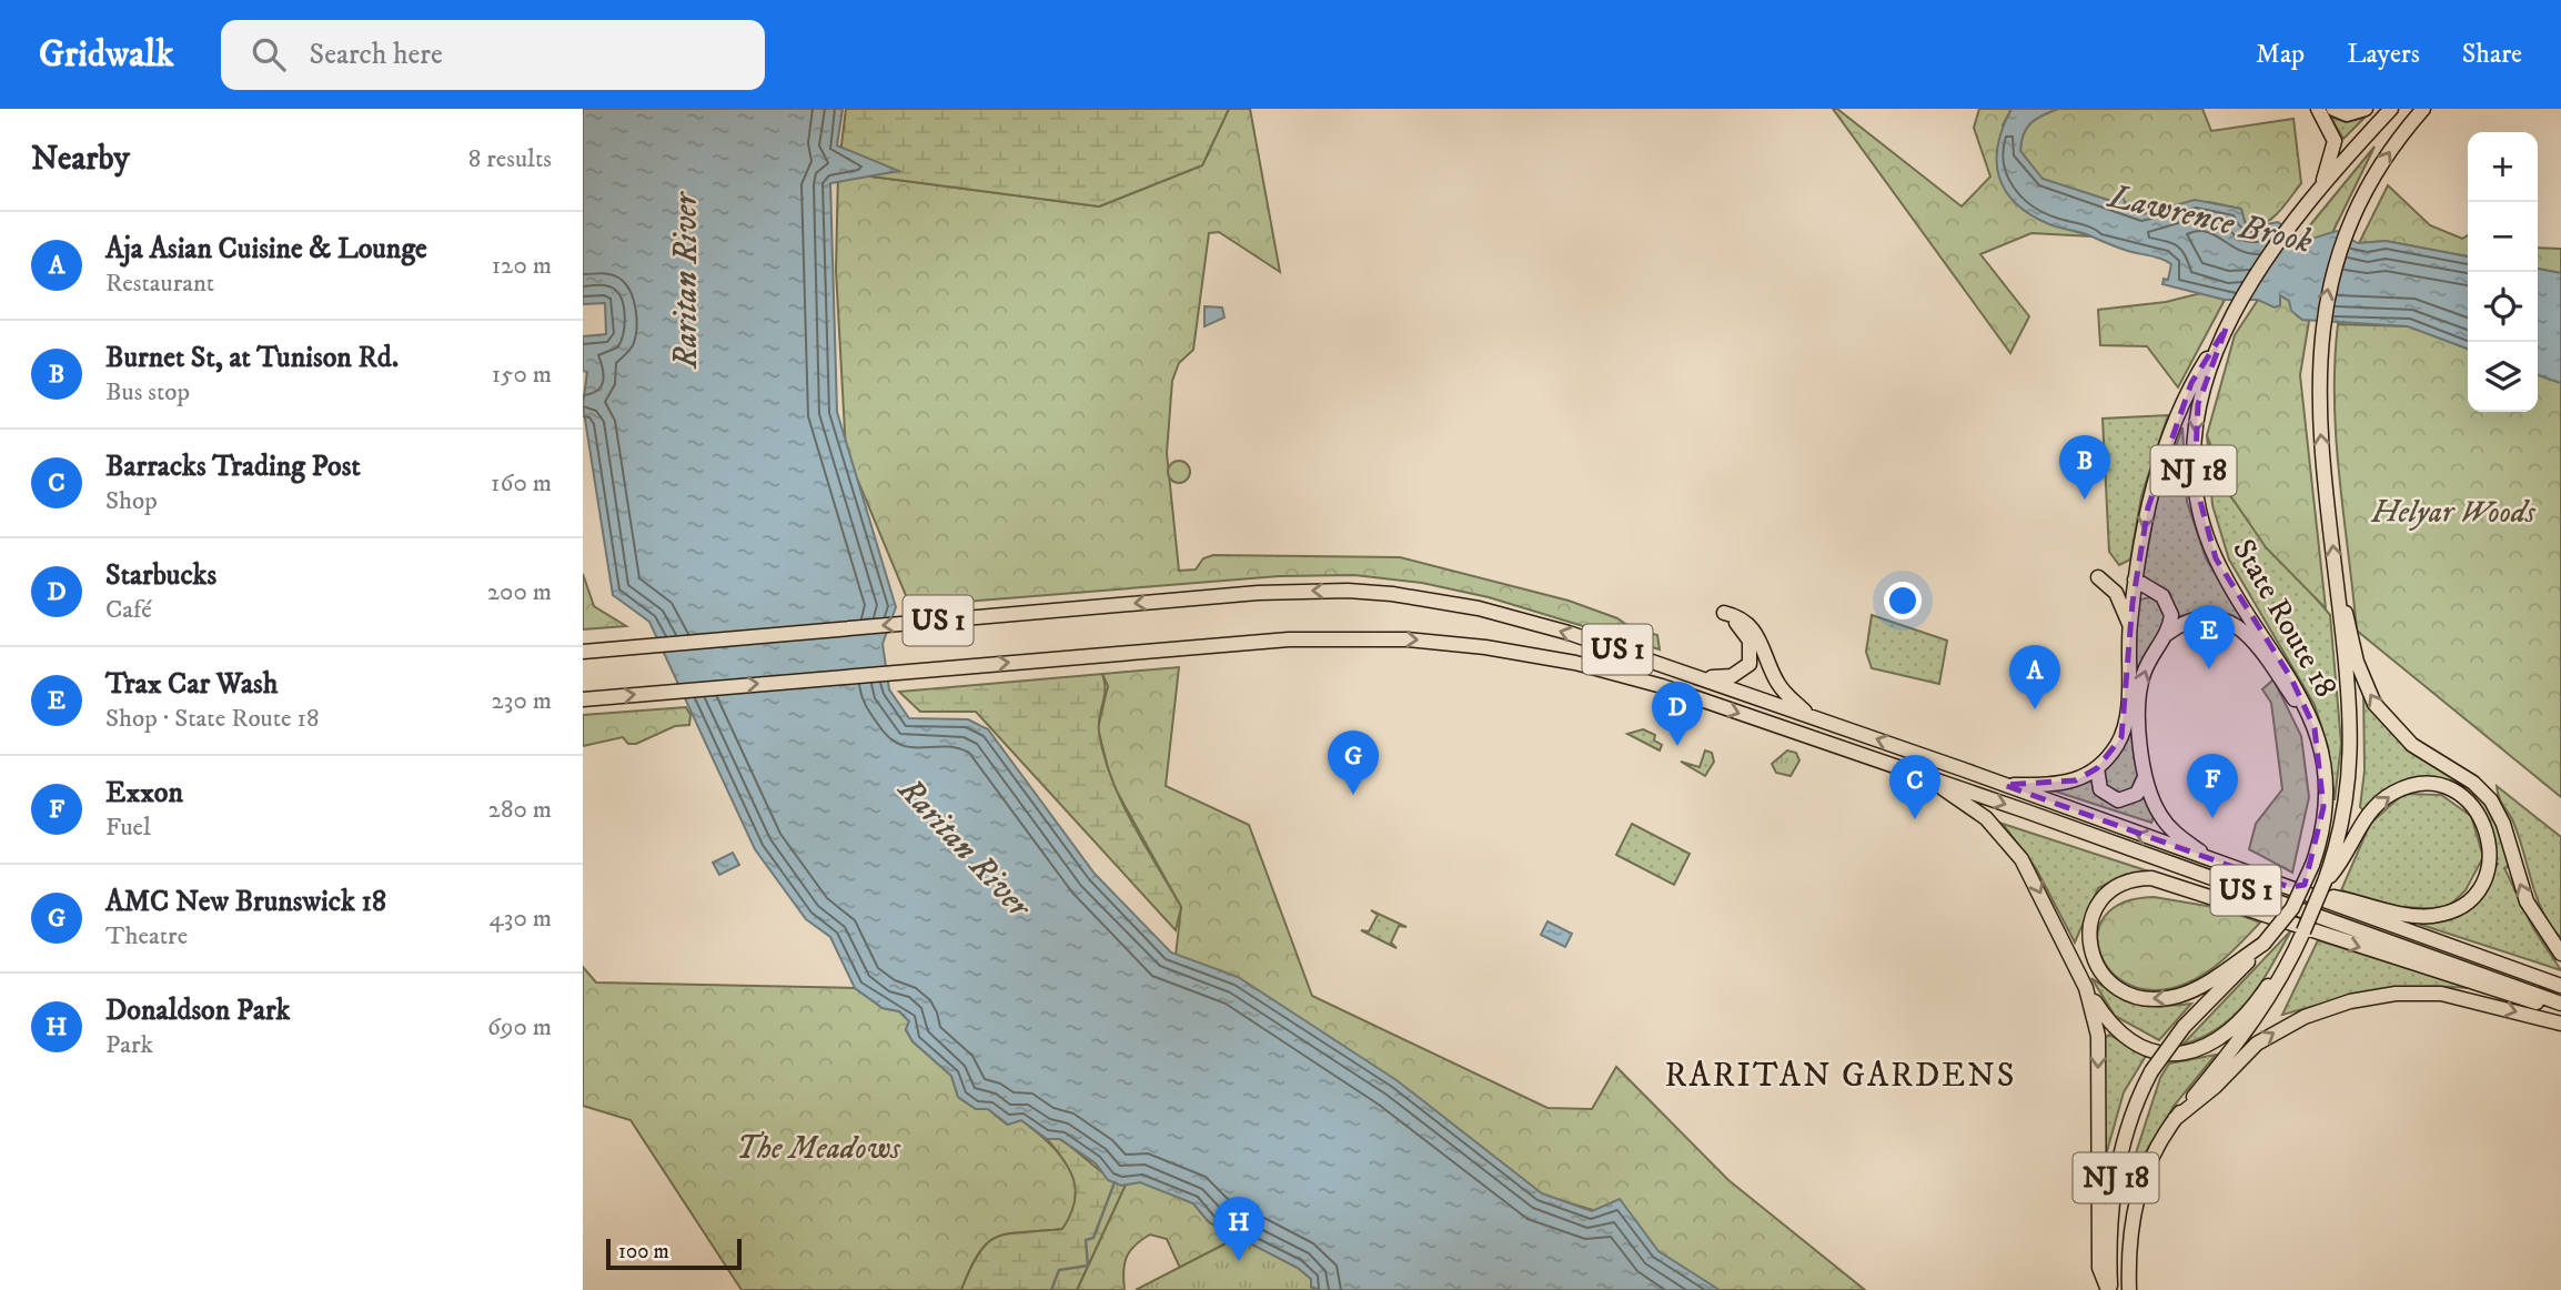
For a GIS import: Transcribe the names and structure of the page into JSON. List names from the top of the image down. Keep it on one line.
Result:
{"streets":{"highway":["NJ 18","State Route 18","US 1"]},"districts":["RARITAN GARDENS"],"water":["Lawrence Brook","Raritan River"],"parks":["Helyar Woods","The Meadows"],"scale_bar":"100 m","page":{"header":"Gridwalk","search":"Search here","nav":["Map","Layers","Share"],"heading":["Nearby","8 results"],"map_buttons":["+","−"],"list":[{"mark":"A","name":"Aja Asian Cuisine & Lounge","note":"Restaurant","value":"120 m"},{"mark":"B","name":"Burnet St, at Tunison Rd.","note":"Bus stop","value":"150 m"},{"mark":"C","name":"Barracks Trading Post","note":"Shop","value":"160 m"},{"mark":"D","name":"Starbucks","note":"Café","value":"200 m"},{"mark":"E","name":"Trax Car Wash","note":"Shop · State Route 18","value":"230 m"},{"mark":"F","name":"Exxon","note":"Fuel","value":"280 m"},{"mark":"G","name":"AMC New Brunswick 18","note":"Theatre","value":"430 m"},{"mark":"H","name":"Donaldson Park","note":"Park","value":"690 m"}],"pins":["B","E","A","D","G","F","C","H"],"scale":"100 m"}}
